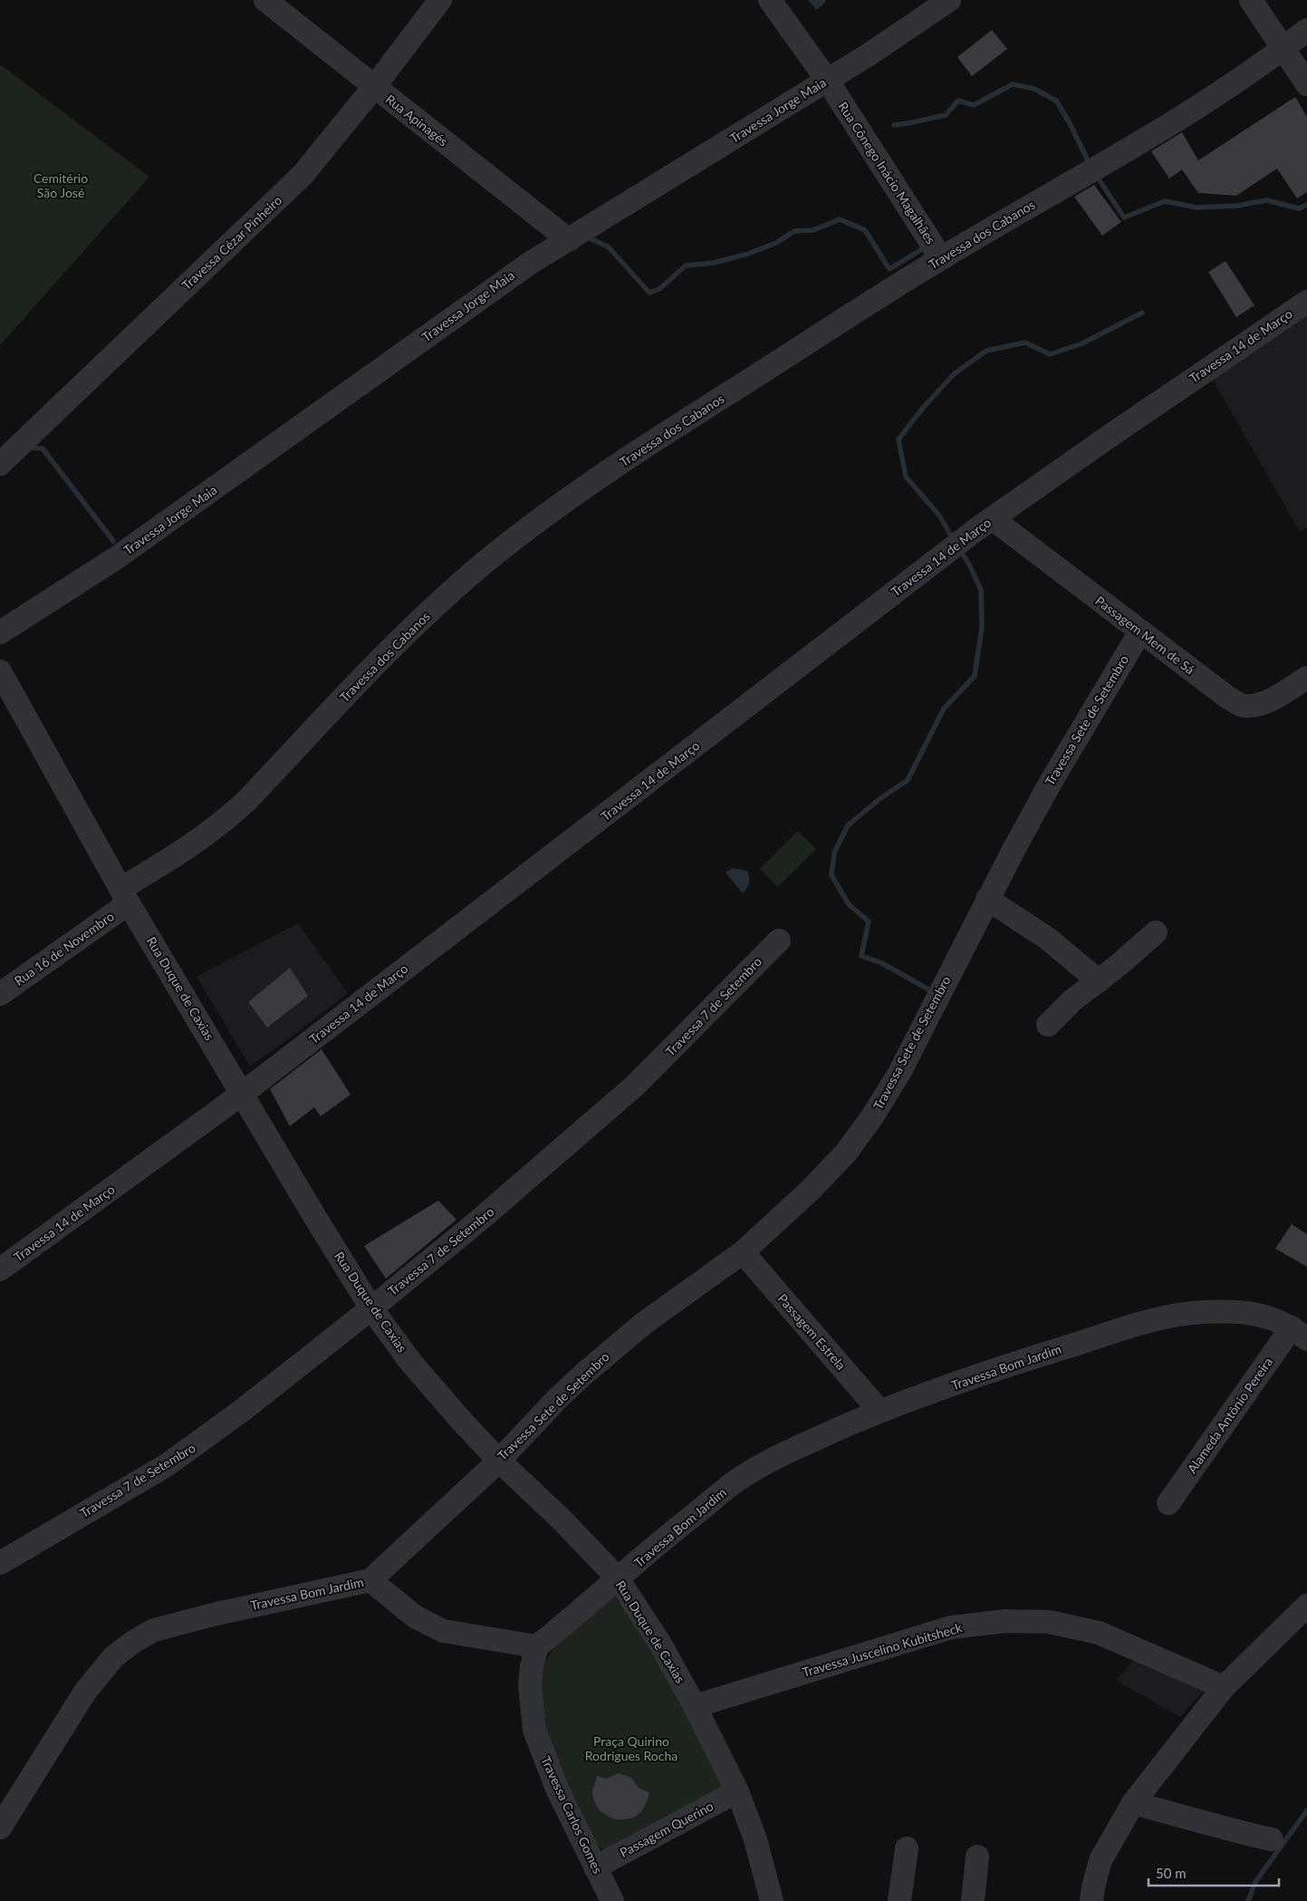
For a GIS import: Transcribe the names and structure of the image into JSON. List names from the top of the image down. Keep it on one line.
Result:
{"streets":{"street":["Travessa Jorge Maia","Rua Apinagés","Rua Cônego Inácio Magalhães","Travessa dos Cabanos","Travessa Cézar Pinheiro","Travessa 14 de Março","Passagem Mem de Sá","Travessa Sete de Setembro","Rua 16 de Novembro","Rua Duque de Caxias","Travessa 7 de Setembro","Passagem Estrela","Travessa Bom Jardim","Alameda Antônio Pereira","Travessa Juscelino Kubitsheck","Travessa Carlos Gomes","Passagem Querino"]},"crossings":[["Travessa Jorge Maia","Rua Apinagés"],["Travessa Jorge Maia","Rua Cônego Inácio Magalhães"],["Rua Apinagés","Travessa Cézar Pinheiro"],["Rua Cônego Inácio Magalhães","Travessa dos Cabanos"],["Travessa dos Cabanos","Rua 16 de Novembro"],["Travessa dos Cabanos","Rua Duque de Caxias"],["Travessa 14 de Março","Passagem Mem de Sá"],["Travessa 14 de Março","Rua Duque de Caxias"],["Passagem Mem de Sá","Travessa Sete de Setembro"],["Travessa Sete de Setembro","Rua Duque de Caxias"],["Travessa Sete de Setembro","Passagem Estrela"],["Travessa Sete de Setembro","Travessa Bom Jardim"],["Rua 16 de Novembro","Rua Duque de Caxias"],["Rua Duque de Caxias","Travessa 7 de Setembro"],["Rua Duque de Caxias","Travessa Bom Jardim"],["Rua Duque de Caxias","Travessa Juscelino Kubitsheck"],["Rua Duque de Caxias","Passagem Querino"],["Passagem Estrela","Travessa Bom Jardim"],["Travessa Bom Jardim","Alameda Antônio Pereira"],["Travessa Bom Jardim","Travessa Carlos Gomes"],["Travessa Carlos Gomes","Passagem Querino"]],"parks":["Cemitério São José","Praça Quirino Rodrigues Rocha"],"scale_bar":"50 m"}
